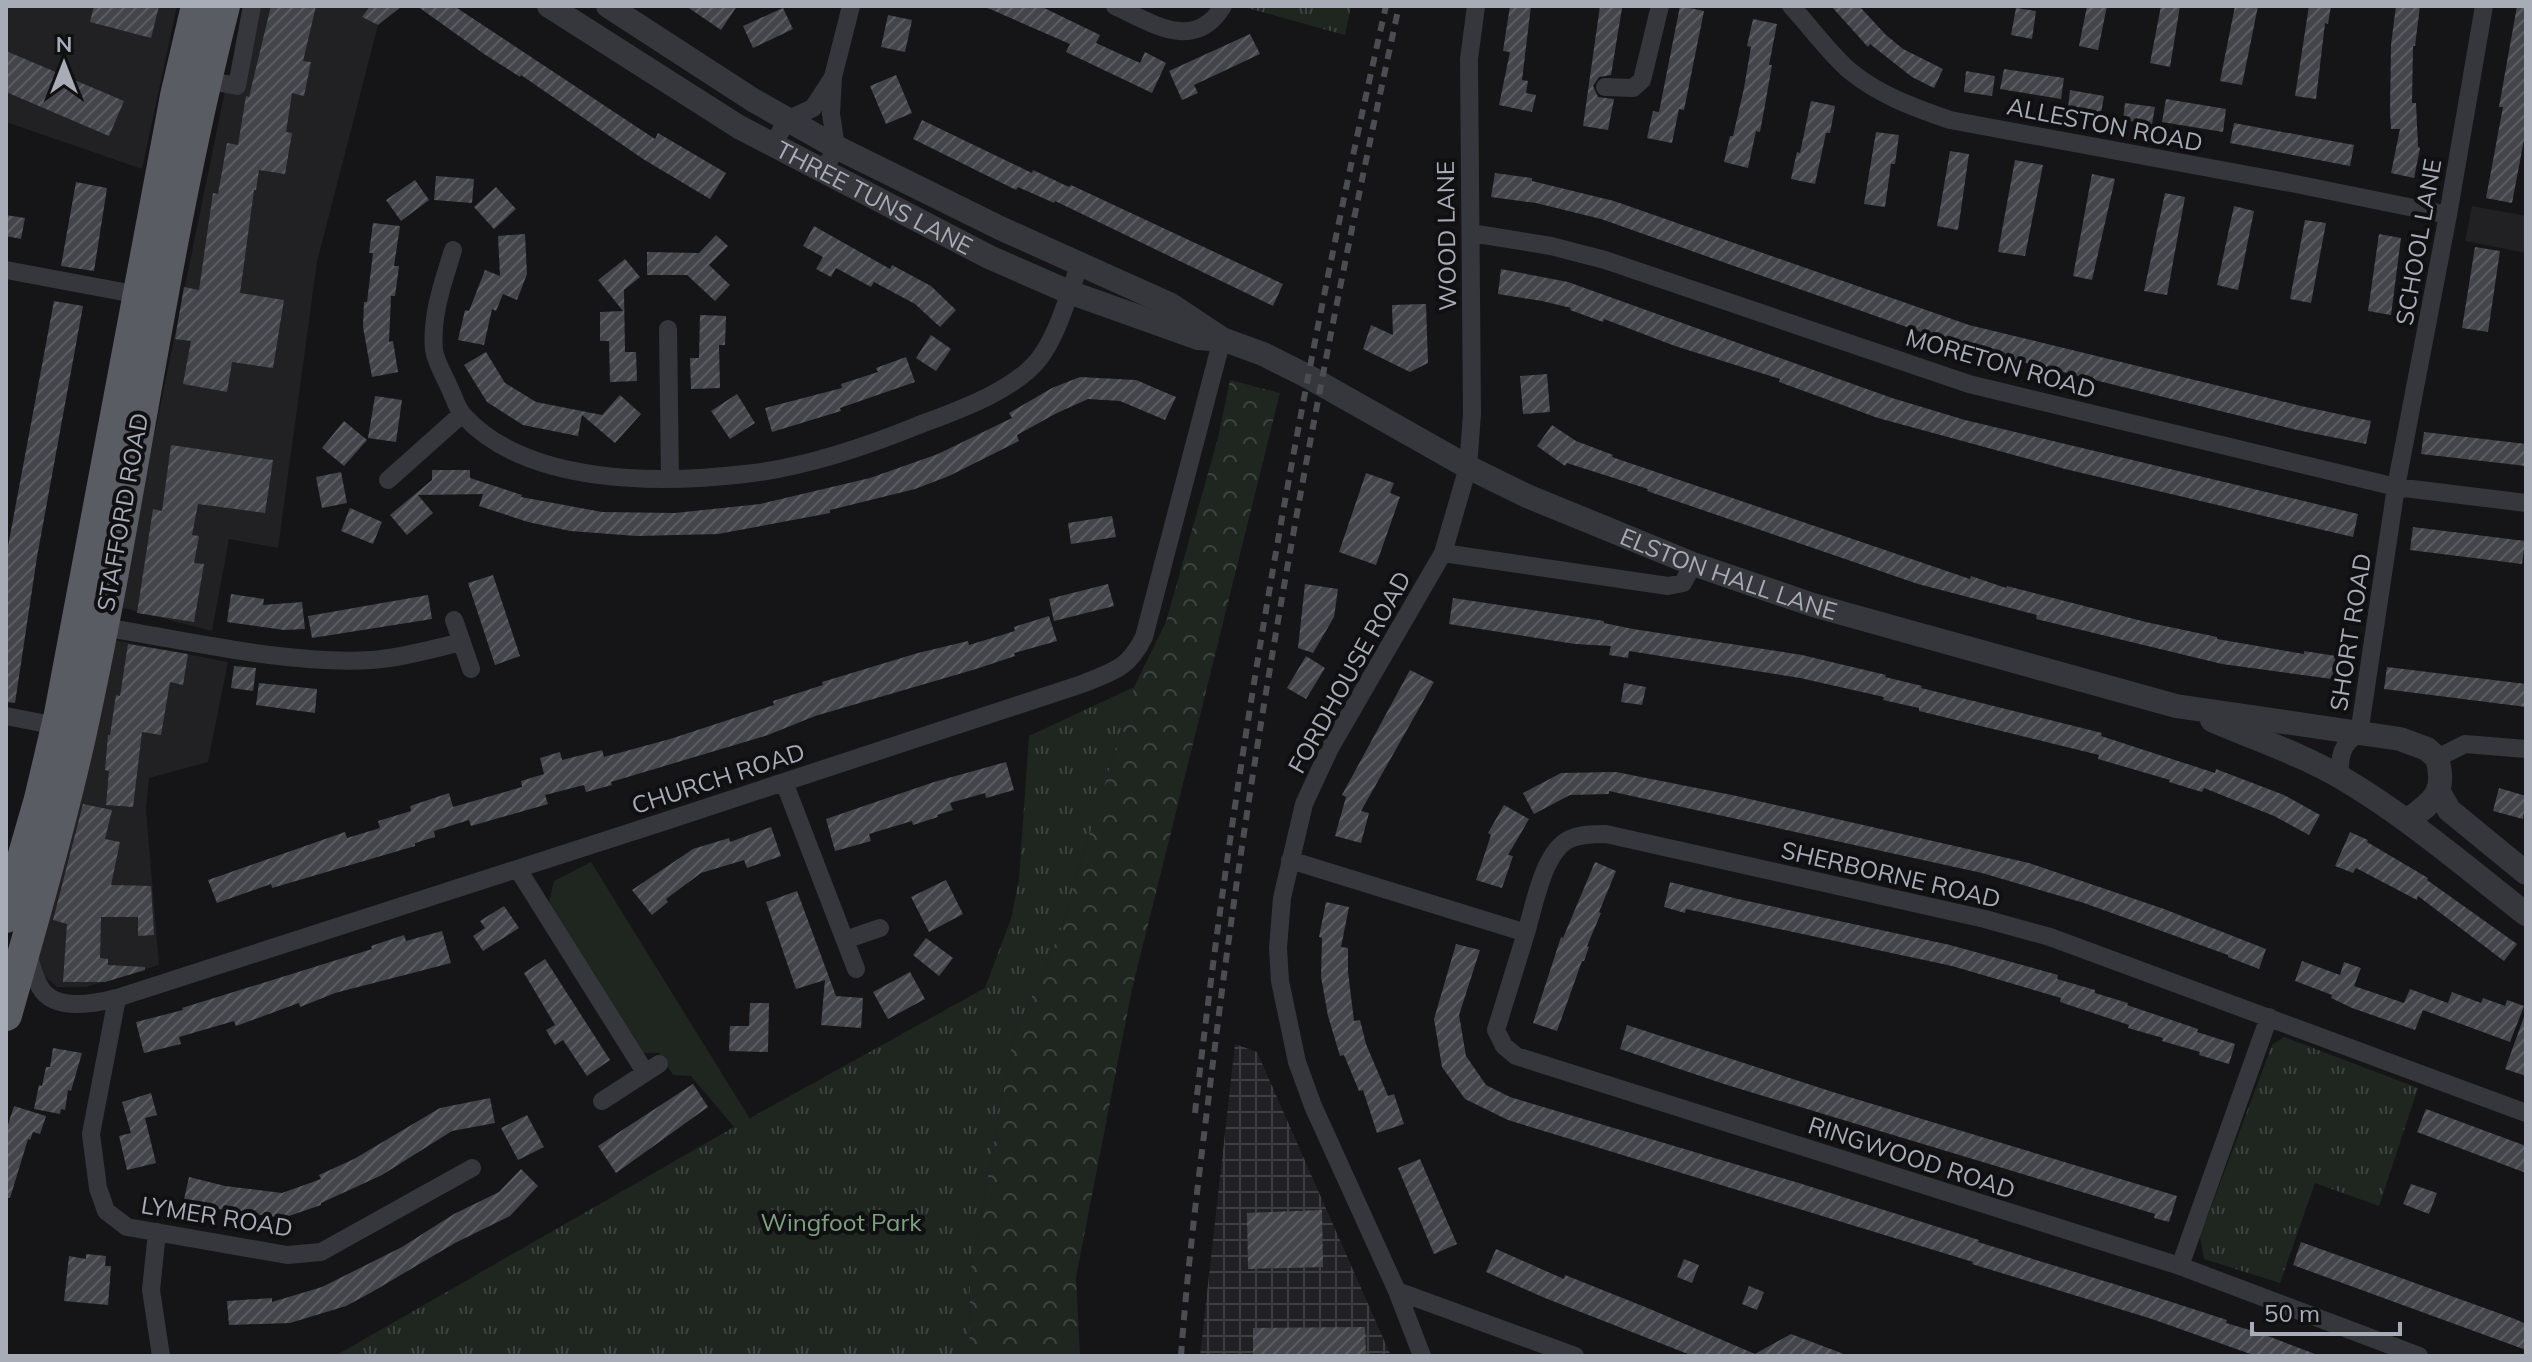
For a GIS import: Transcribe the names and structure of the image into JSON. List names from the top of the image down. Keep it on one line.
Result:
{"streets":{"highway":["STAFFORD ROAD"],"street":["ALLESTON ROAD","THREE TUNS LANE","WOOD LANE","SCHOOL LANE","MORETON ROAD","ELSTON HALL LANE","SHORT ROAD","FORDHOUSE ROAD","CHURCH ROAD","SHERBORNE ROAD","RINGWOOD ROAD","LYMER ROAD"]},"crossings":[["ALLESTON ROAD","SCHOOL LANE"],["THREE TUNS LANE","ELSTON HALL LANE"],["THREE TUNS LANE","CHURCH ROAD"],["WOOD LANE","MORETON ROAD"],["WOOD LANE","ELSTON HALL LANE"],["WOOD LANE","FORDHOUSE ROAD"],["SCHOOL LANE","MORETON ROAD"],["SCHOOL LANE","SHORT ROAD"],["MORETON ROAD","SHORT ROAD"],["STAFFORD ROAD","CHURCH ROAD"],["ELSTON HALL LANE","SHORT ROAD"],["ELSTON HALL LANE","FORDHOUSE ROAD"],["CHURCH ROAD","LYMER ROAD"],["SHERBORNE ROAD","RINGWOOD ROAD"]],"parks":["Wingfoot Park"],"scale_bar":"50 m","north":"top"}
